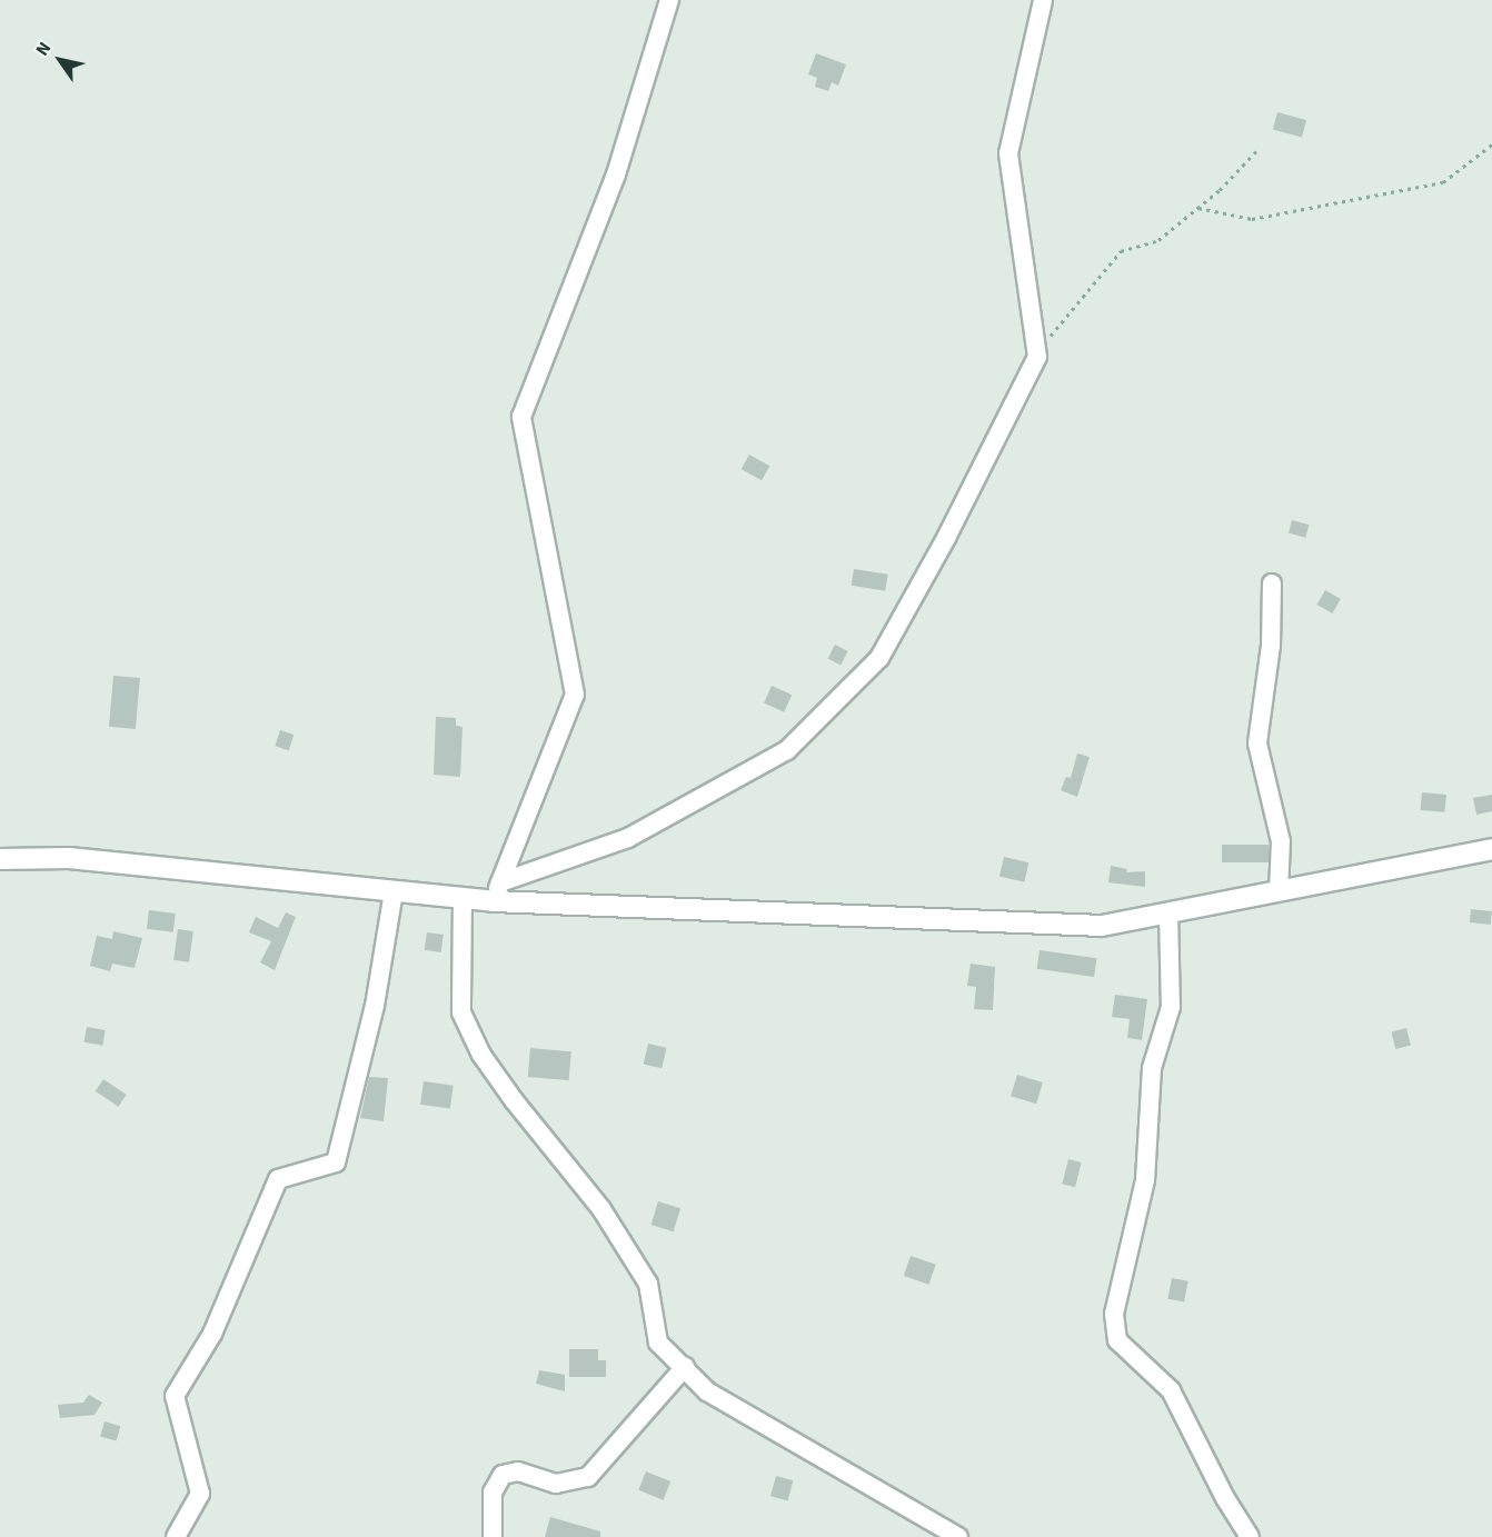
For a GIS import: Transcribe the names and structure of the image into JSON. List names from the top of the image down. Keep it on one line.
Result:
{"north":"top left"}
